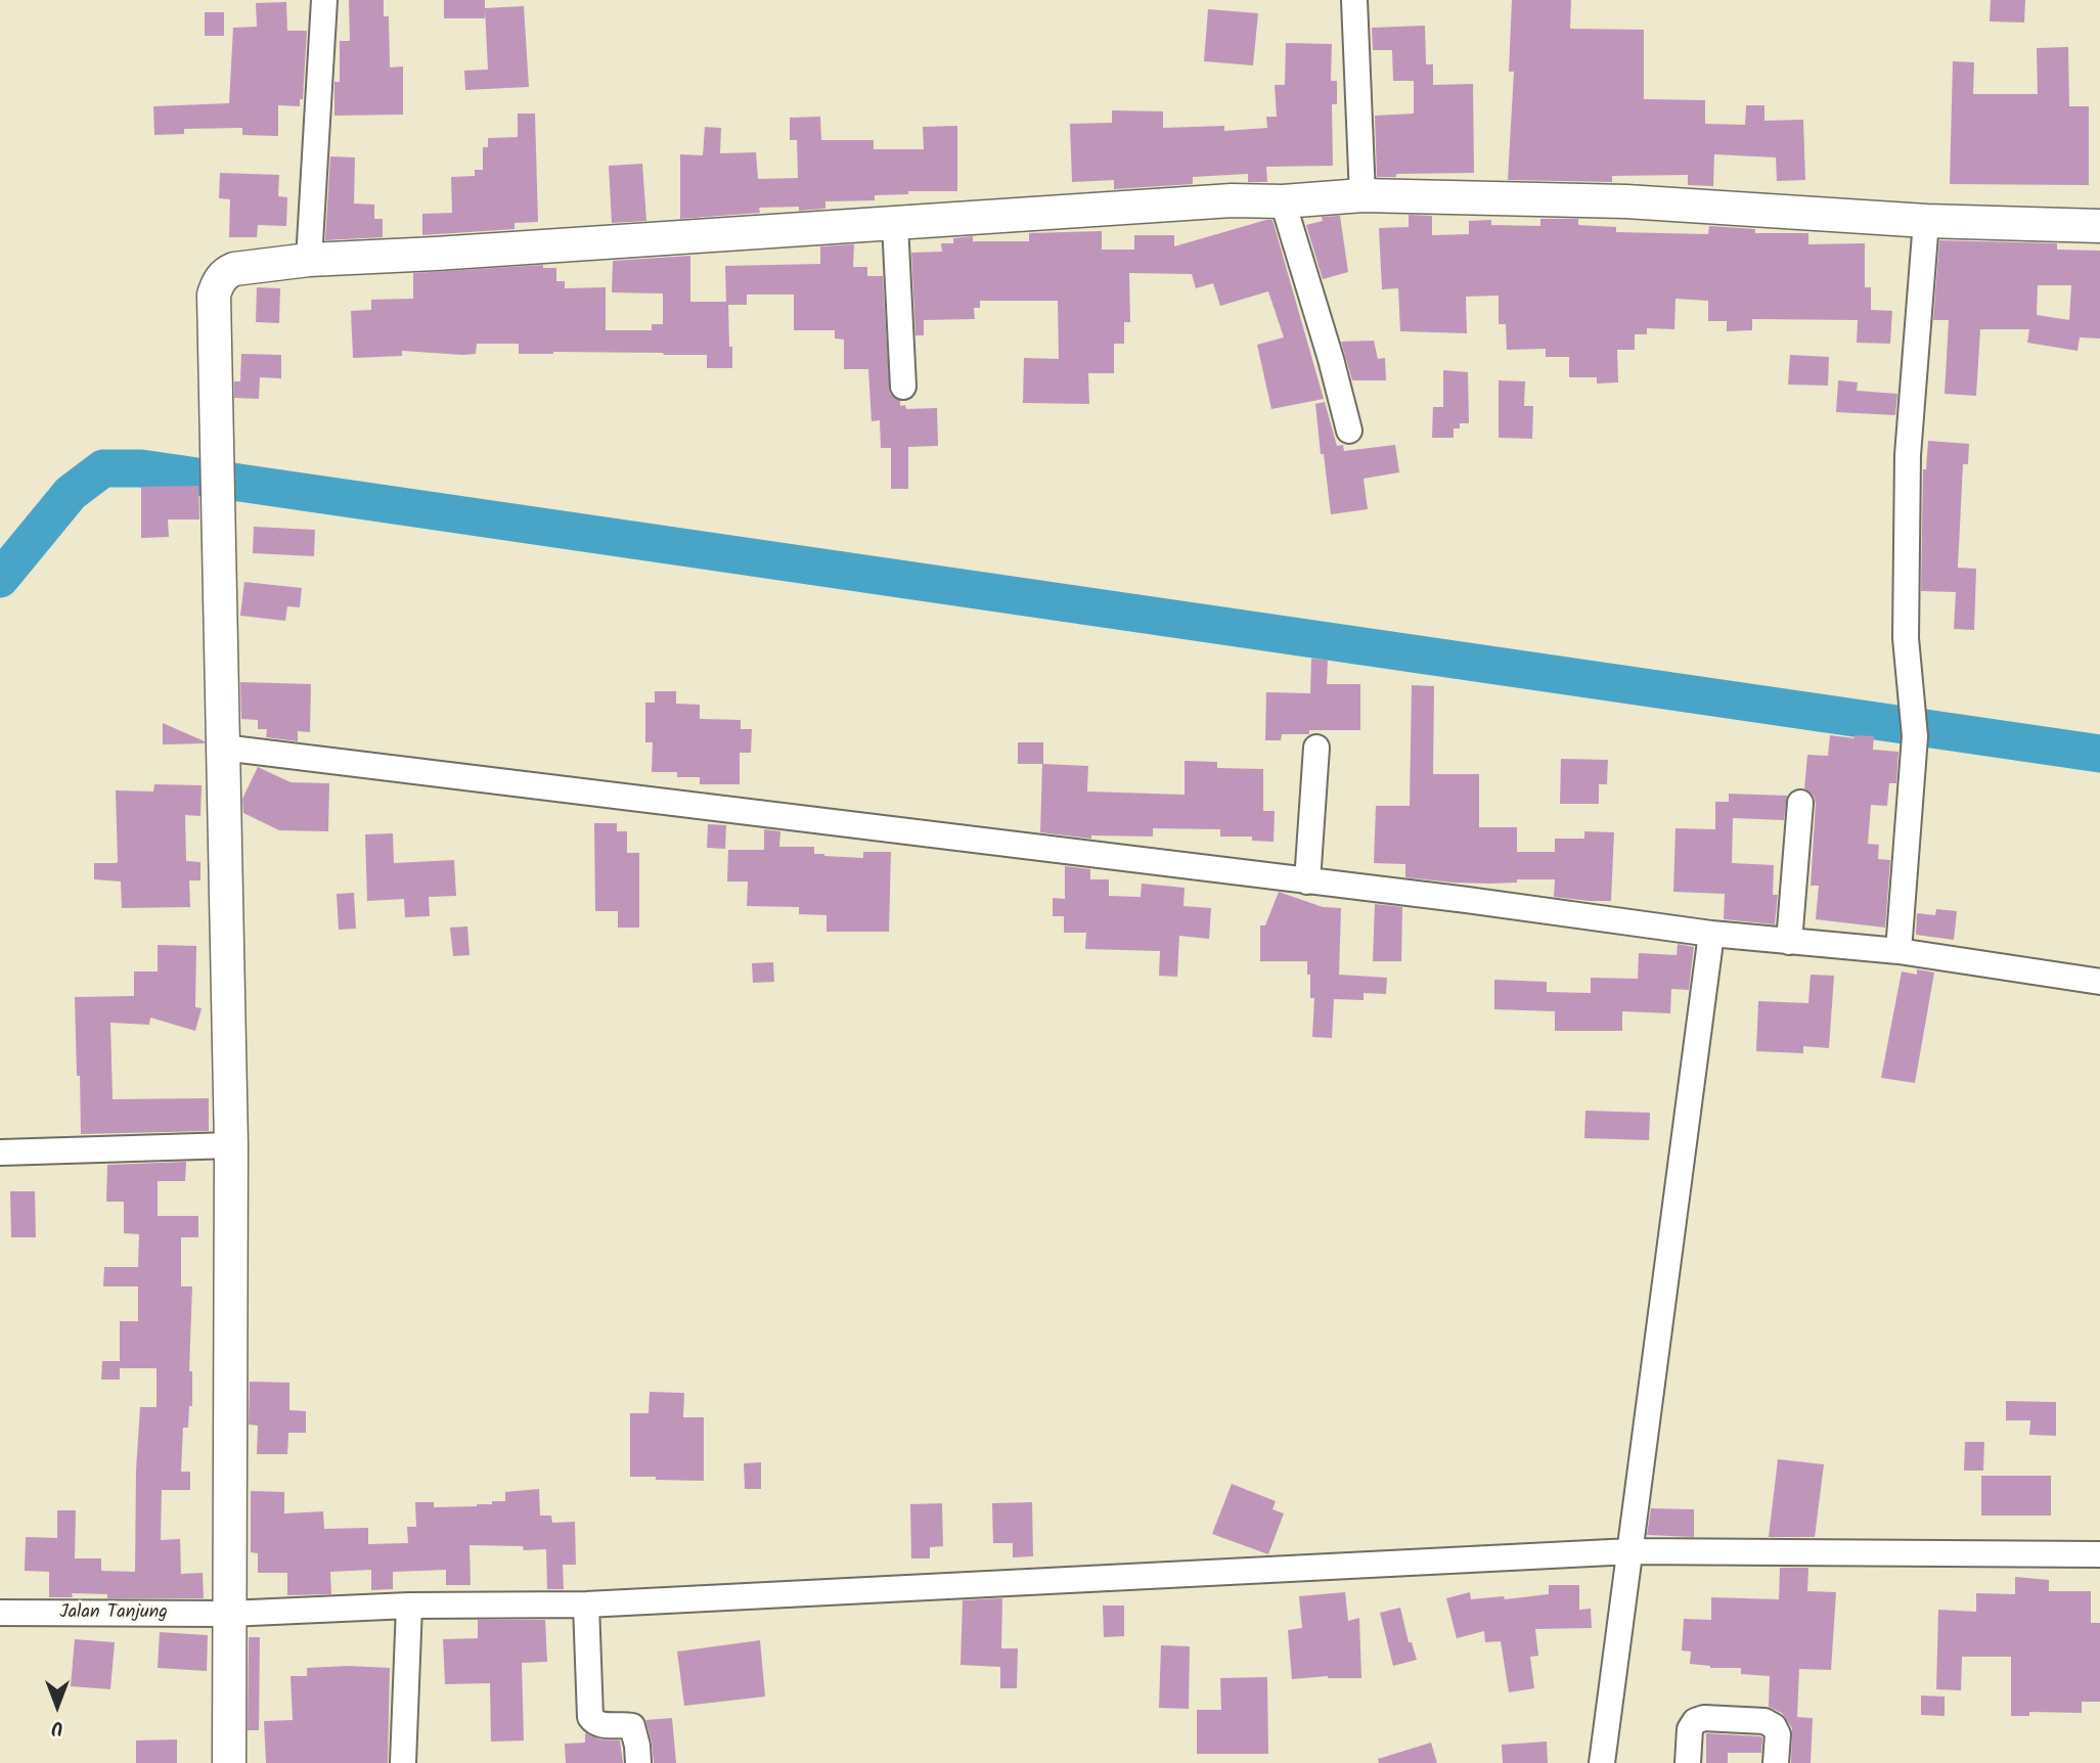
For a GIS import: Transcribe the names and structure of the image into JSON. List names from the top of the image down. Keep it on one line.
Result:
{"streets":{"street":["Jalan Tanjung"]},"north":"bottom"}
